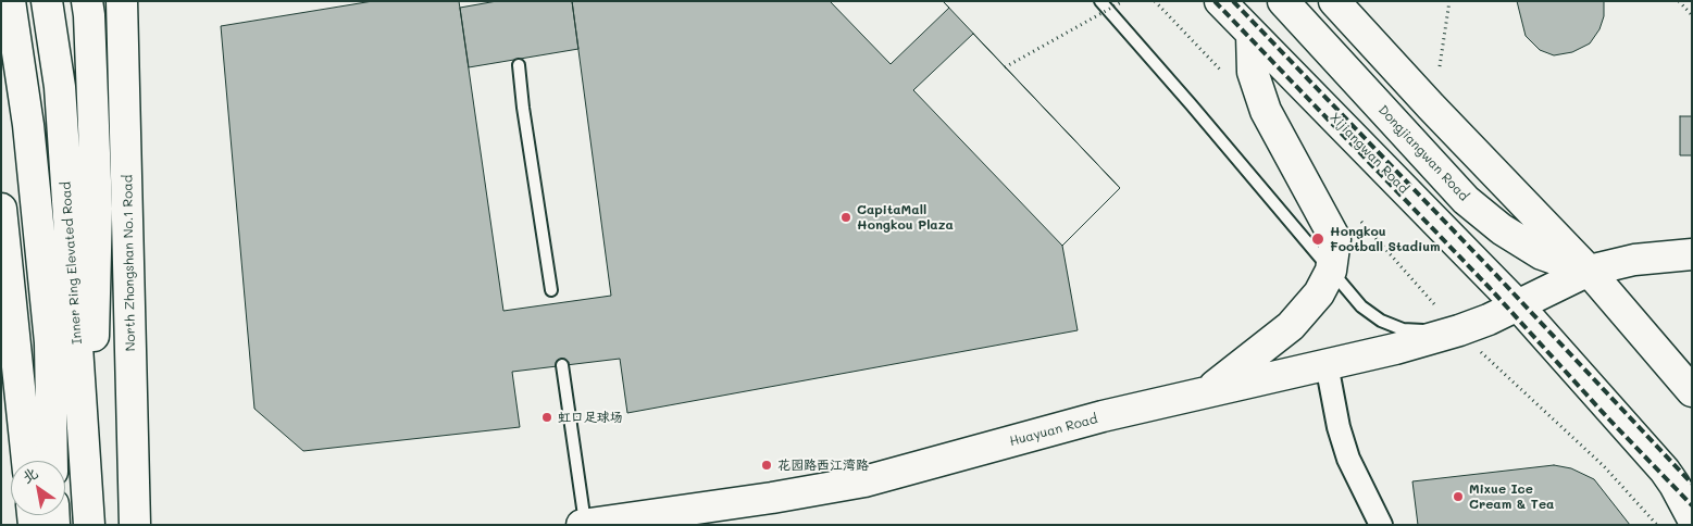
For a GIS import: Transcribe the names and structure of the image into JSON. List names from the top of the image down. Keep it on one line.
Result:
{"streets":{"main road":["Xijiangwan Road","Dongjiangwan Road","Inner Ring Elevated Road","North Zhongshan No.1 Road","Huayuan Road"]},"crossings":[["Xijiangwan Road","Huayuan Road"],["Dongjiangwan Road","Huayuan Road"]],"places":["CapitaMall Hongkou Plaza","Hongkou Football Stadium","虹口足球场","花园路西江湾路","Mixue Ice Cream & Tea"],"north":"top left"}
